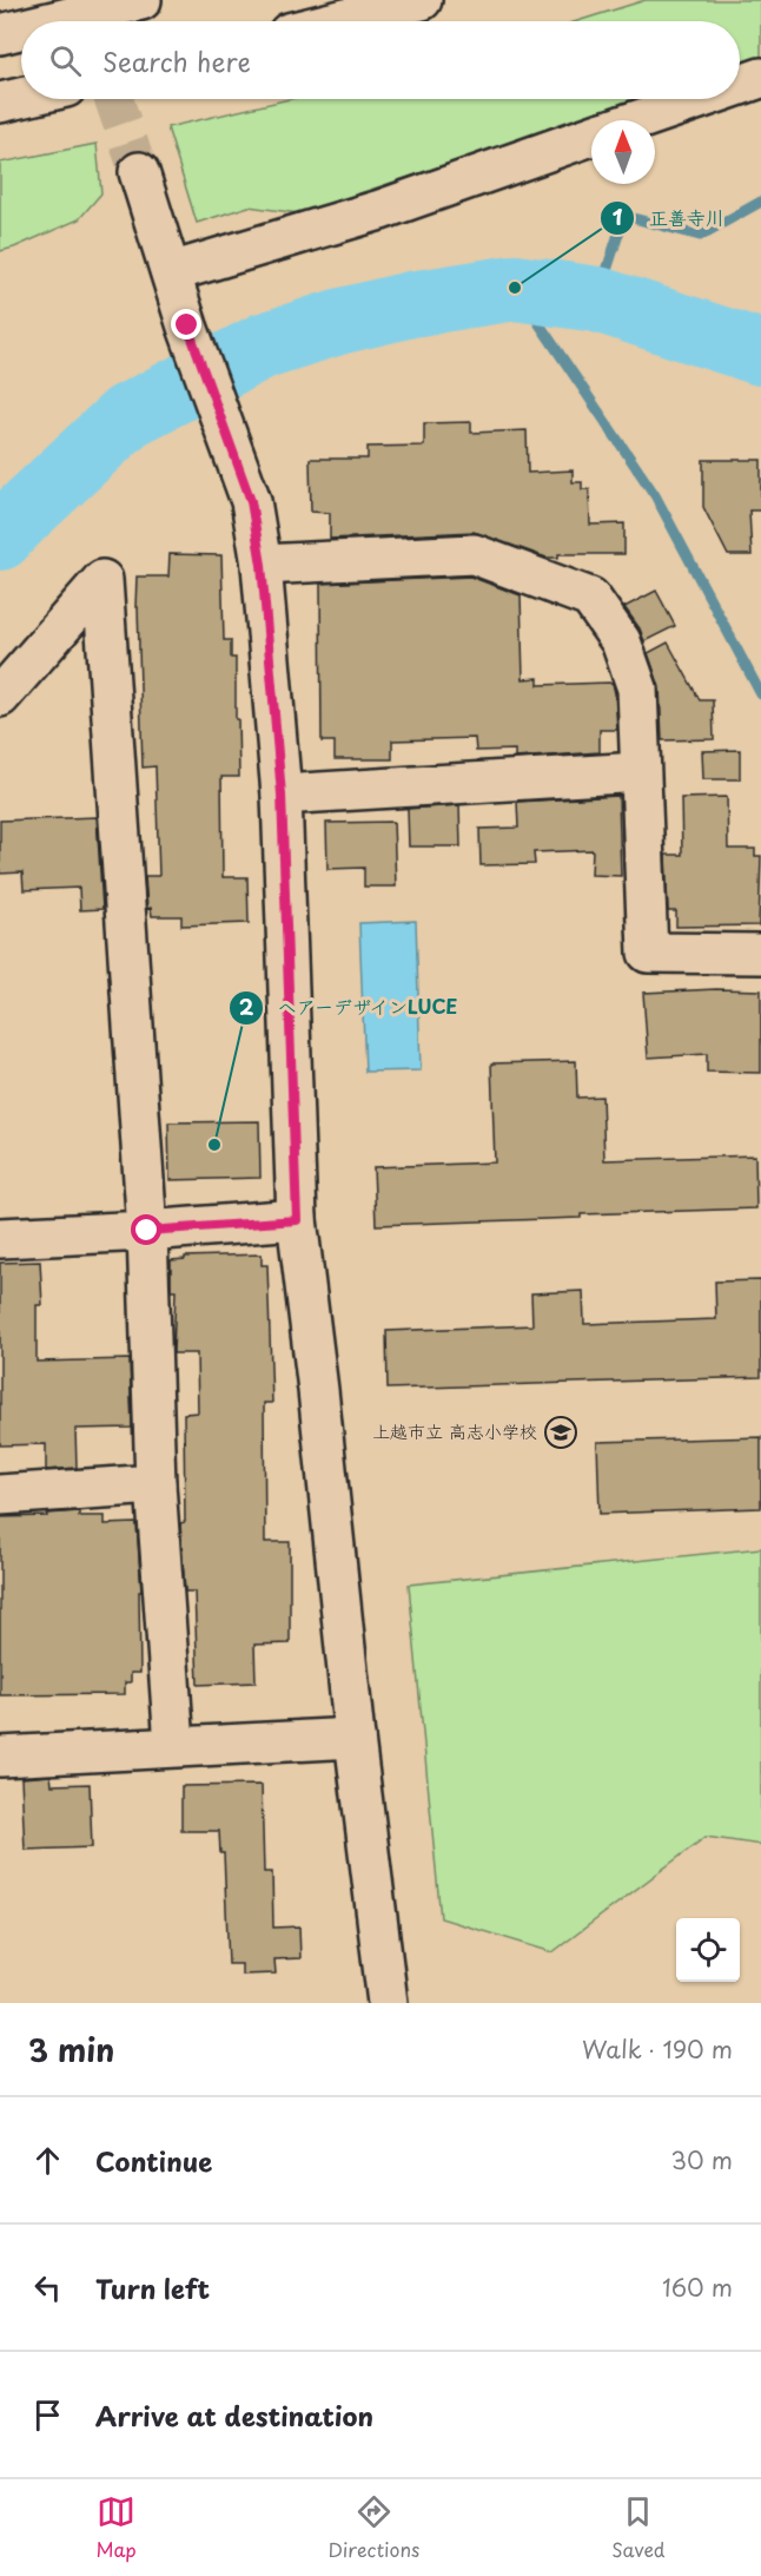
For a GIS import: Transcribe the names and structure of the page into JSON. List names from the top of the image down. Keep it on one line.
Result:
{"places":{"other":["正善寺川","ヘアーデザインLUCE"],"school or university":["上越市立 高志小学校"]},"north":"top","page":{"search":"Search here","heading":["3 min","Walk · 190 m"],"list":[["Continue","30 m"],["Turn left","160 m"],"Arrive at destination"],"nav":["Map","Directions","Saved"]}}
